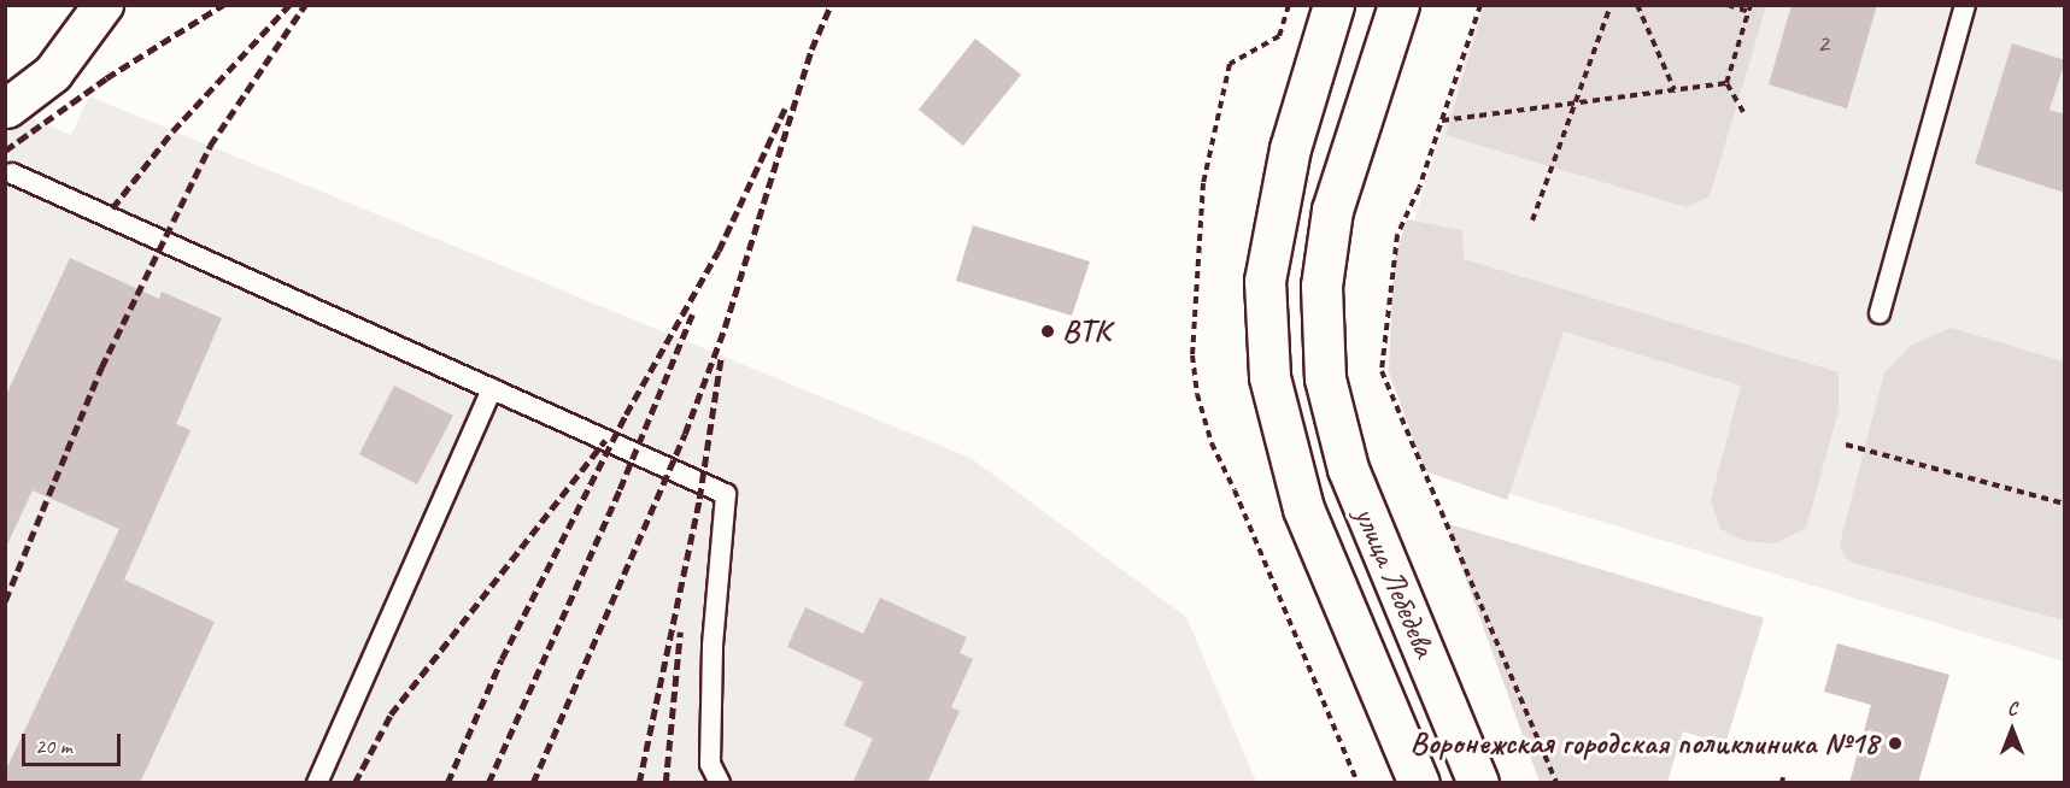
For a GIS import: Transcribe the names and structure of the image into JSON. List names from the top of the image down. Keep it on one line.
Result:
{"streets":{"highway":["улица Лебедева"]},"places":["ВТК","Воронежская городская поликлиника №18"],"house_numbers":["2"],"scale_bar":"20 m","north":"top"}
